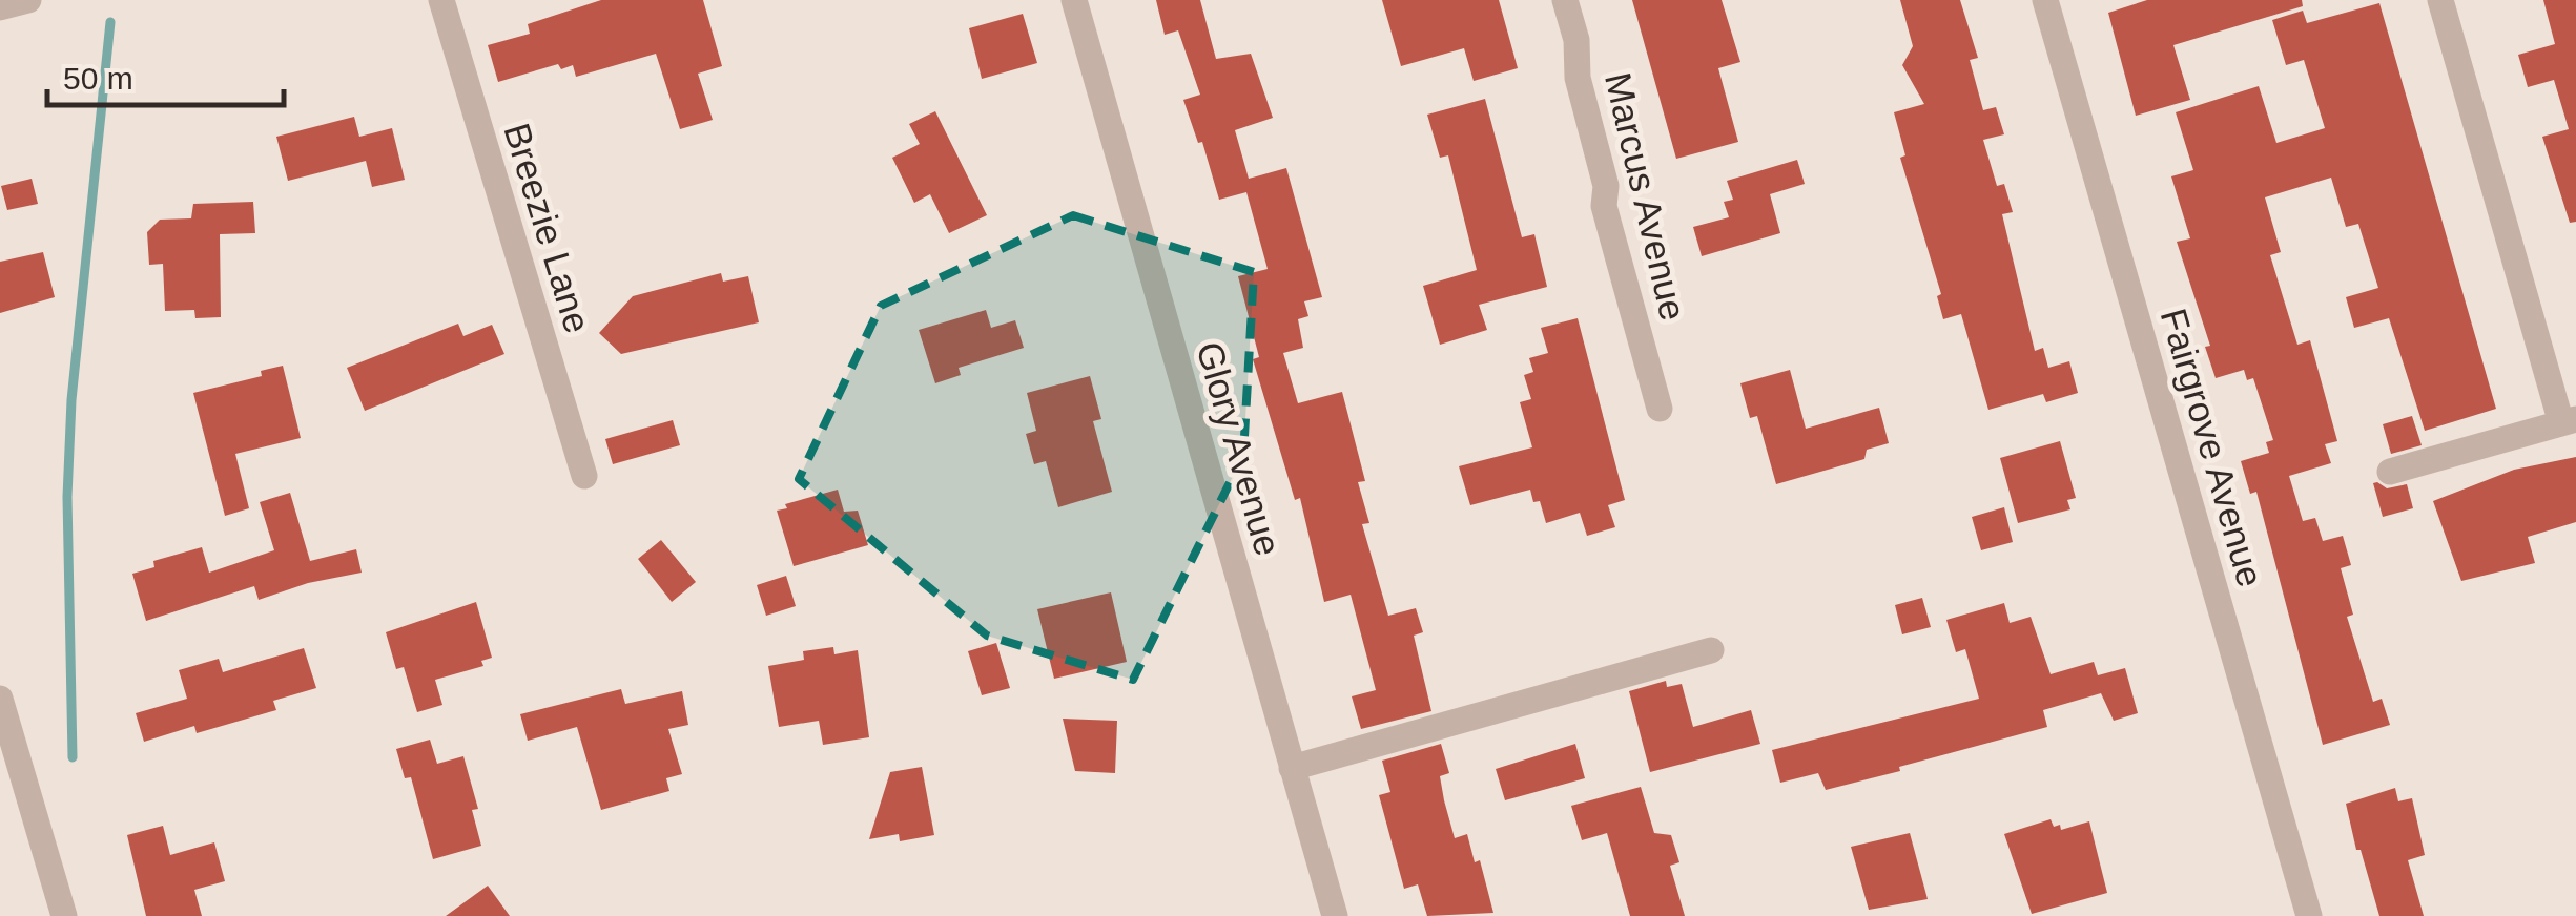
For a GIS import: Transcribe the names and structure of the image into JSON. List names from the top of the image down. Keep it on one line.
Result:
{"streets":{"street":["Marcus Avenue","Breezie Lane","Fairgrove Avenue","Glory Avenue"]},"scale_bar":"50 m"}
